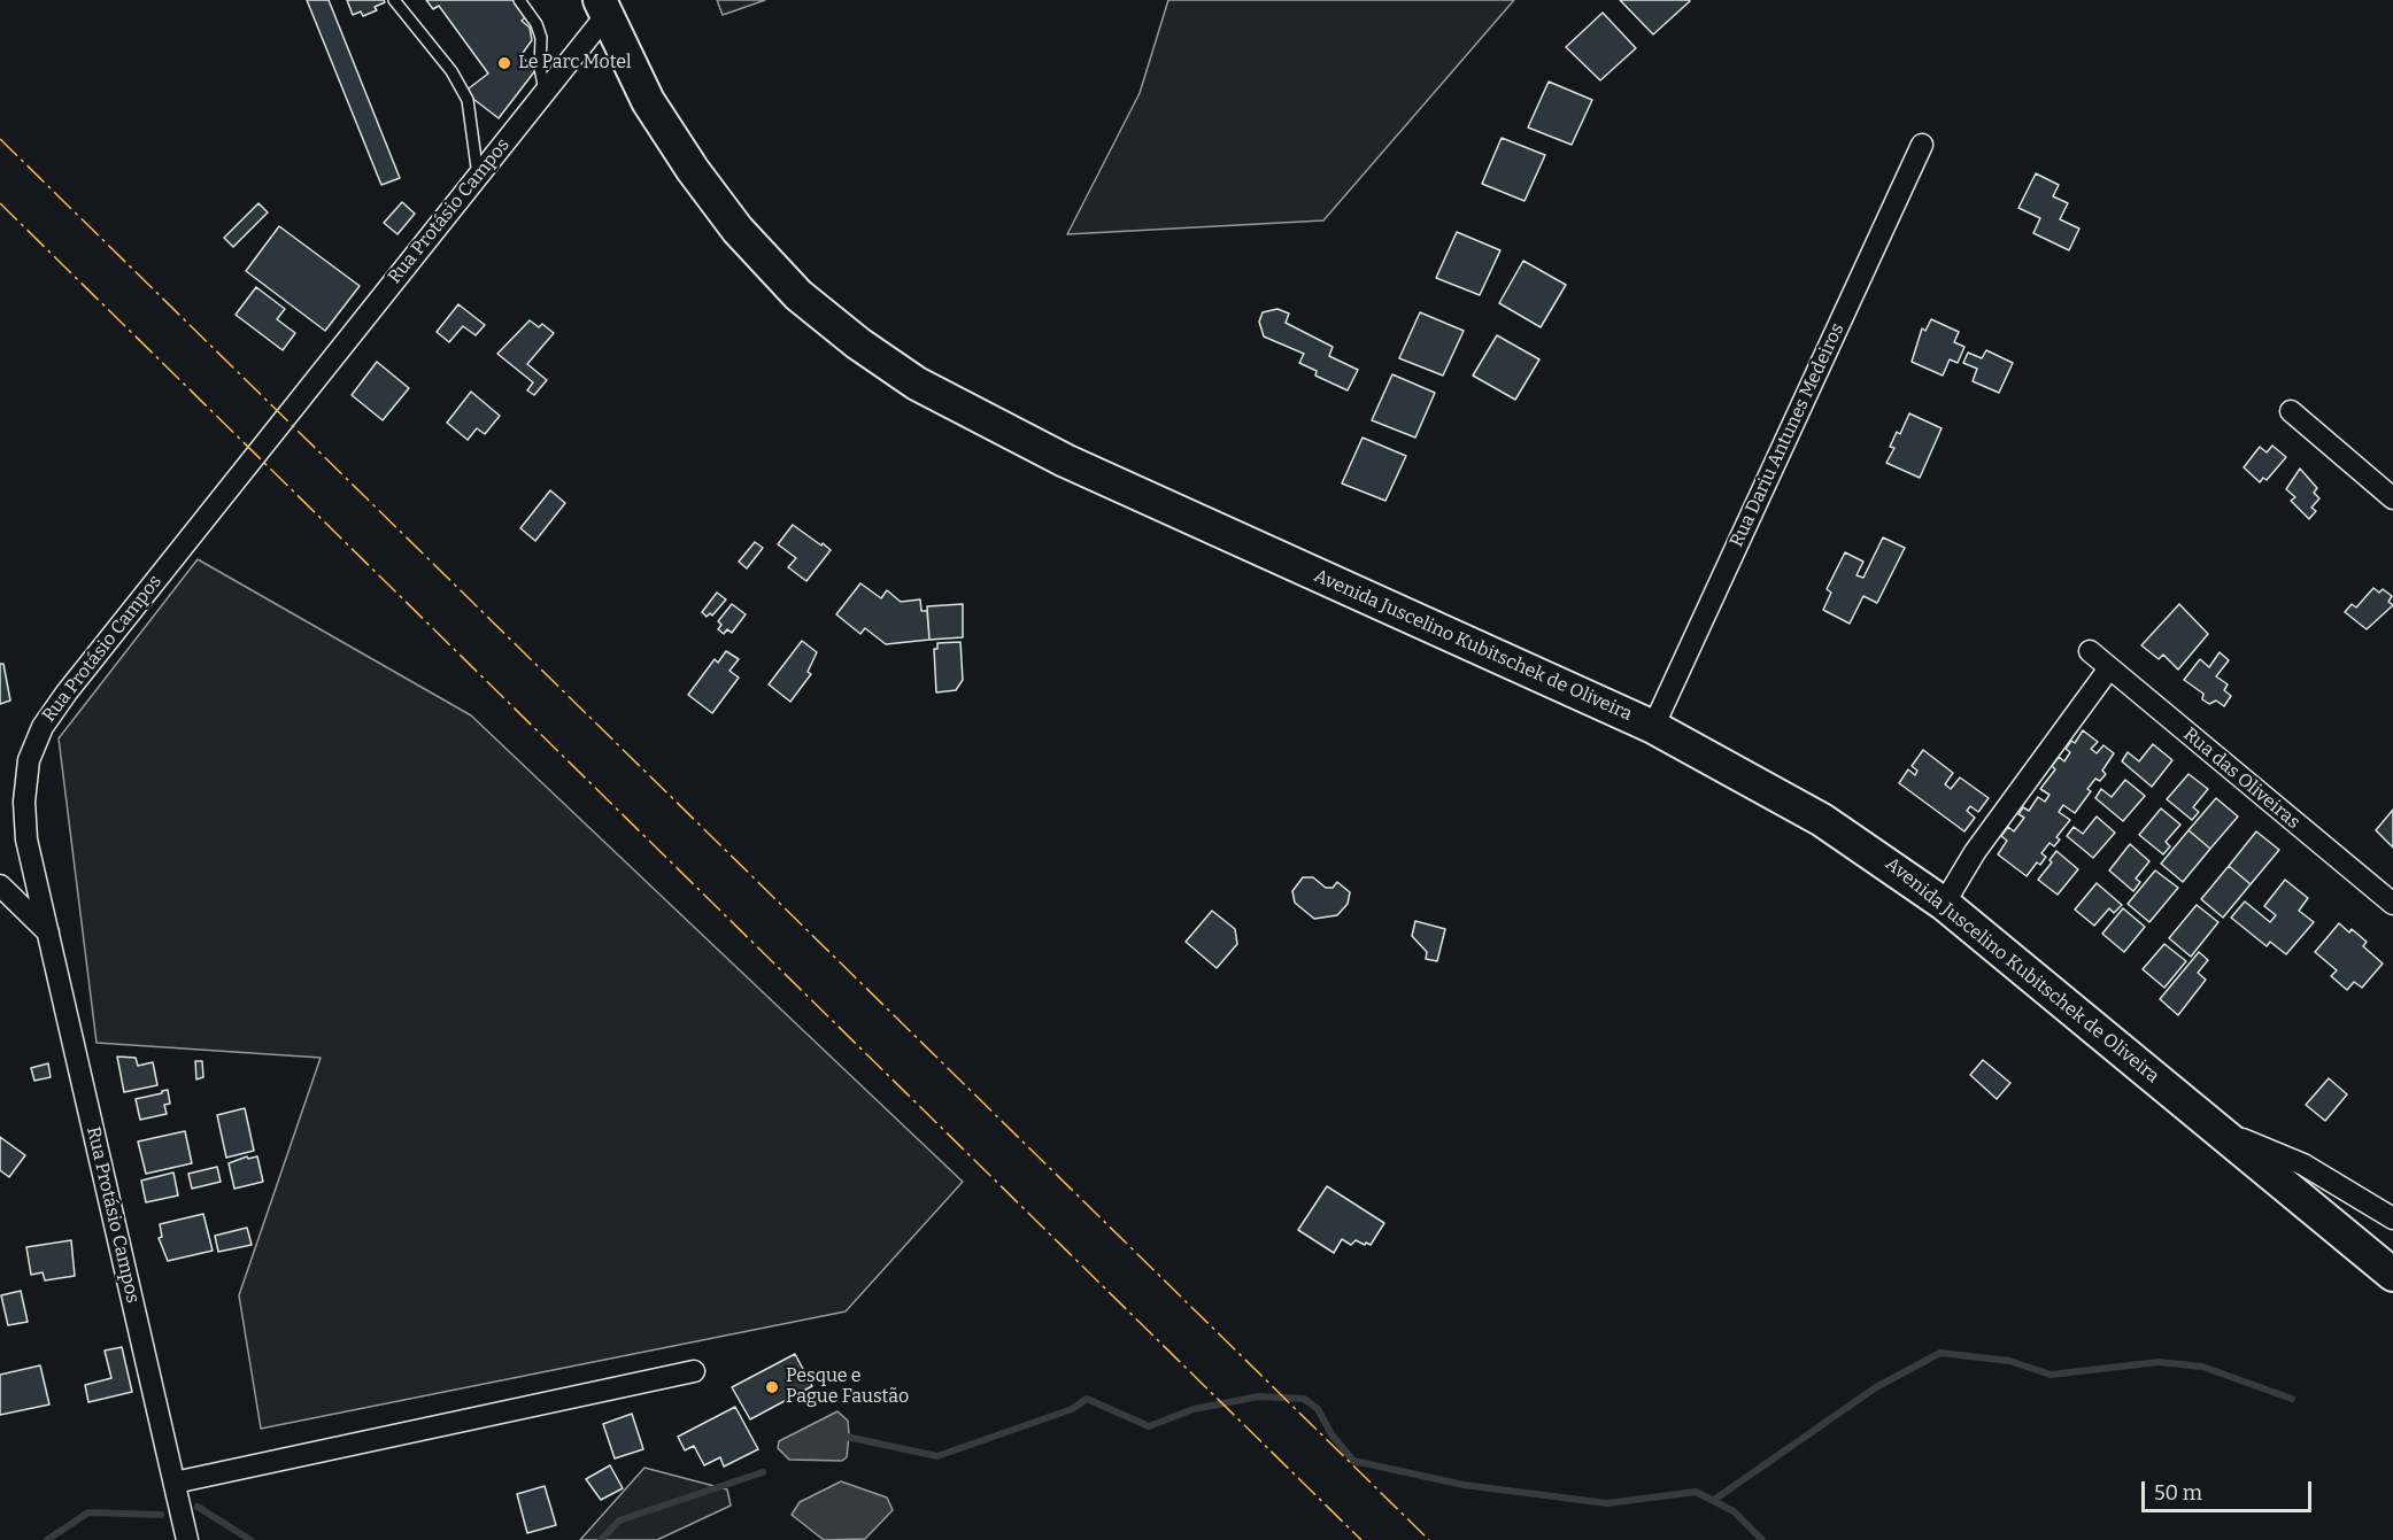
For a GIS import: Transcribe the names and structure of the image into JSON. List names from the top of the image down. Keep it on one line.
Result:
{"streets":{"main road":["Avenida Juscelino Kubitschek de Oliveira"],"street":["Rua Protásio Campos","Rua Dariu Antunes Medeiros","Rua das Oliveiras"]},"crossings":[["Rua Protásio Campos","Avenida Juscelino Kubitschek de Oliveira"],["Rua Dariu Antunes Medeiros","Avenida Juscelino Kubitschek de Oliveira"]],"places":["Le Parc Motel","Pesque e Pague Faustão"],"scale_bar":"50 m"}
